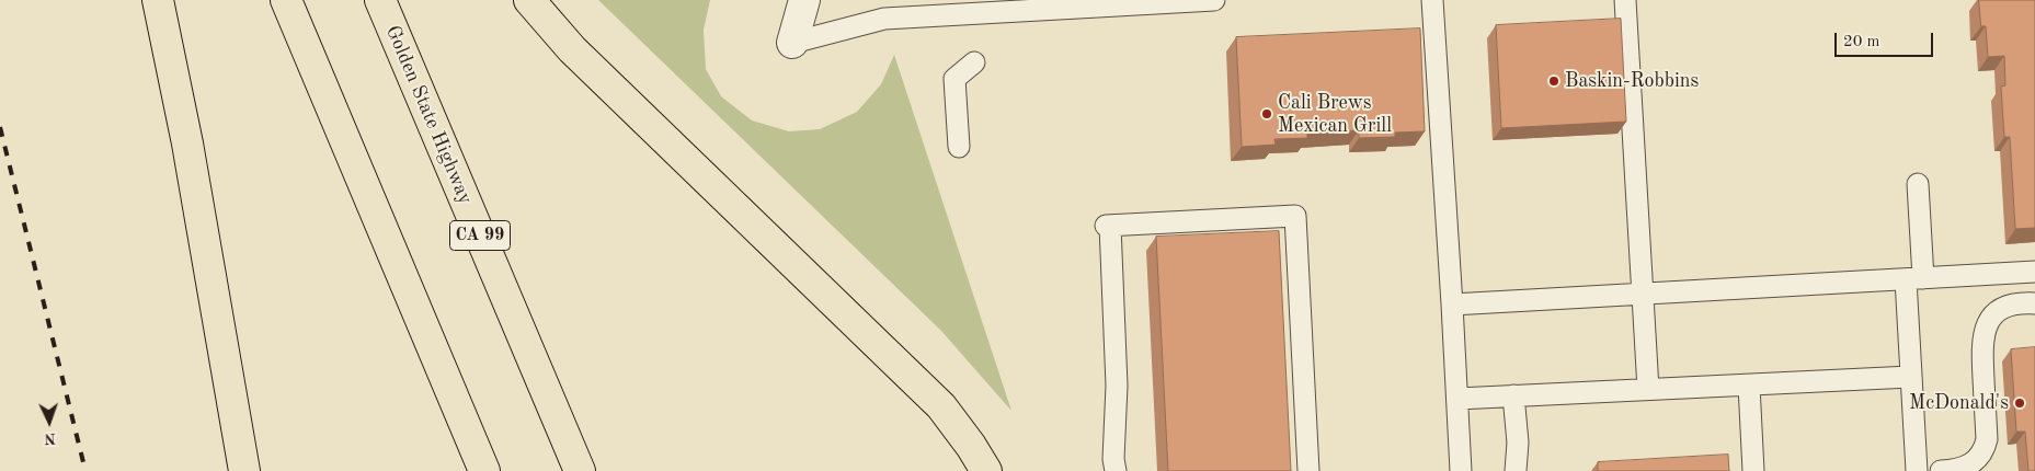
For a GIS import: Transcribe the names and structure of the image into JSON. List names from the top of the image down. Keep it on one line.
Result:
{"streets":{"highway":["Golden State Highway","CA 99"]},"places":["Baskin-Robbins","Cali Brews Mexican Grill","McDonald's"],"scale_bar":"20 m","north":"bottom"}
